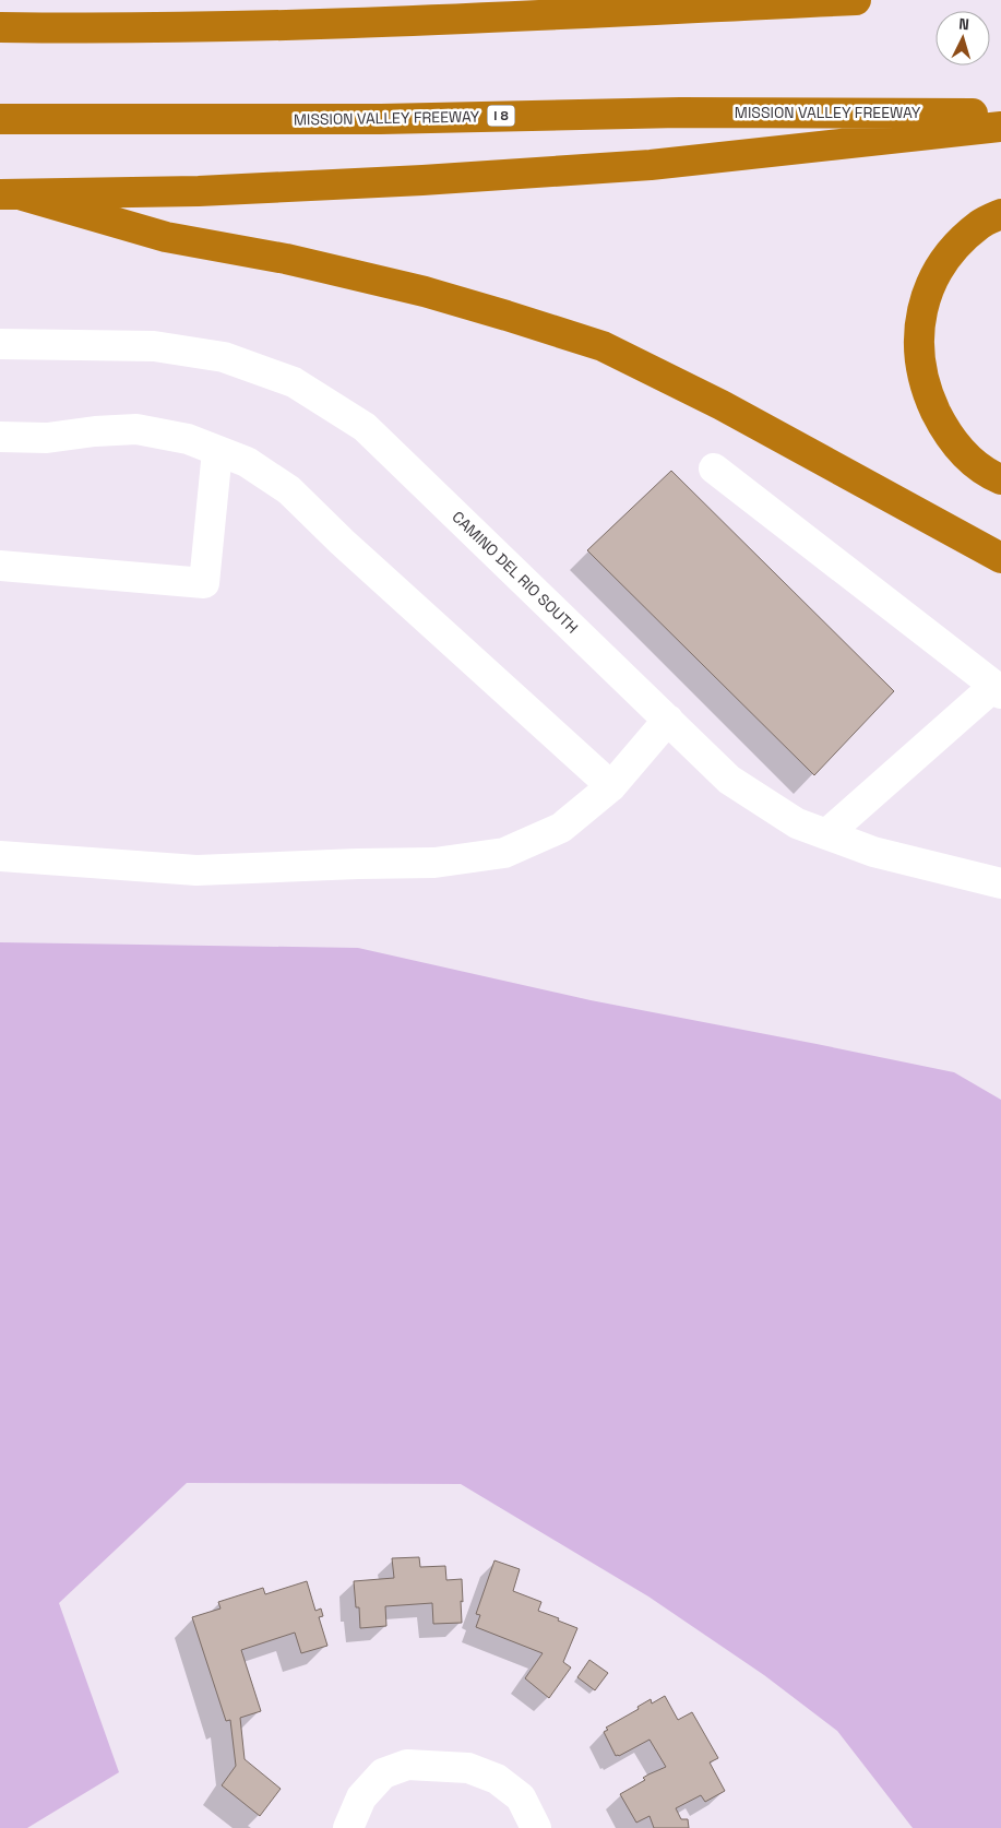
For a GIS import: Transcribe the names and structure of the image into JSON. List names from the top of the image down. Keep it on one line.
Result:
{"streets":{"highway":["MISSION VALLEY FREEWAY","I 8"],"street":["CAMINO DEL RIO SOUTH"]},"north":"top"}
